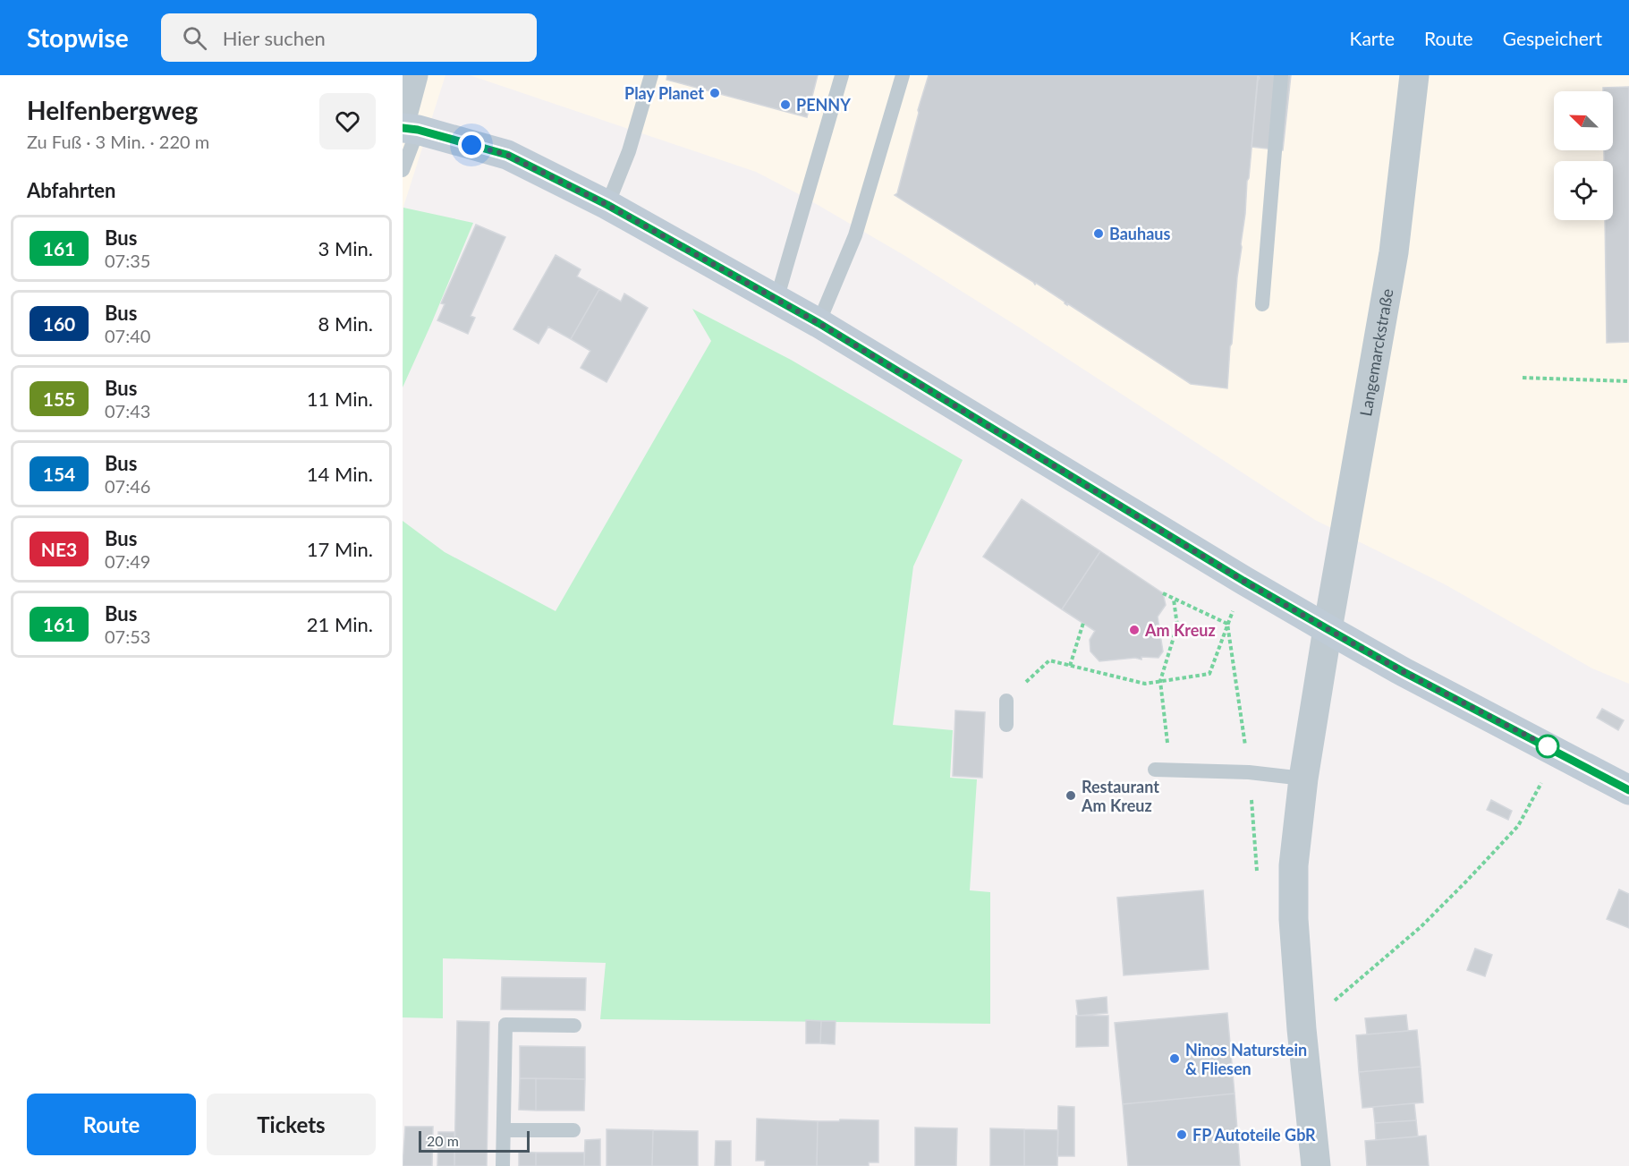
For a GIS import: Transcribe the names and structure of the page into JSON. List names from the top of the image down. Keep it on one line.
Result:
{"streets":{"street":["Langemarckstraße"]},"places":["Play Planet","PENNY","Bauhaus","Am Kreuz","Restaurant Am Kreuz","Ninos Naturstein & Fliesen","FP Autoteile GbR"],"lines":["bus line 161"],"scale_bar":"20 m","north":"top left","page":{"header":"Stopwise","search":"Hier suchen","nav":["Karte","Route","Gespeichert"],"heading":[["Helfenbergweg","Zu Fuß · 3 Min. · 220 m"],"Abfahrten"],"list":[{"mark":"161","name":"Bus","note":"07:35","value":"3 Min."},{"mark":"160","name":"Bus","note":"07:40","value":"8 Min."},{"mark":"155","name":"Bus","note":"07:43","value":"11 Min."},{"mark":"154","name":"Bus","note":"07:46","value":"14 Min."},{"mark":"NE3","name":"Bus","note":"07:49","value":"17 Min."},{"mark":"161","name":"Bus","note":"07:53","value":"21 Min."}],"buttons":["Route","Tickets"],"scale":"20 m"}}
